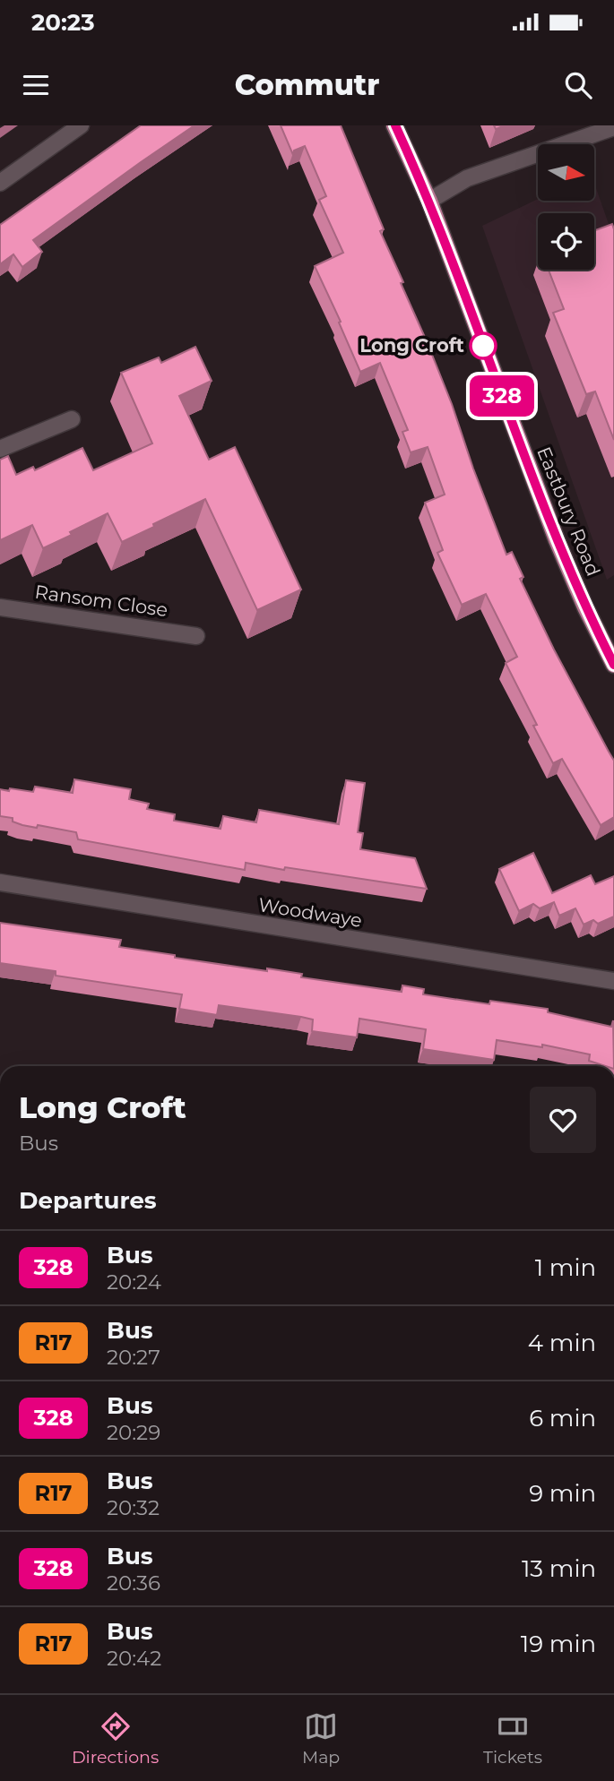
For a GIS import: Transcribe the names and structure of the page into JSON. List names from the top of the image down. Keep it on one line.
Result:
{"streets":{"main road":["Eastbury Road"],"street":["Ransom Close","Woodwaye"]},"places":["Long Croft"],"lines":["bus line 328"],"north":"right","page":{"status":"20:23","header":"Commutr","on_map":"328","heading":[["Long Croft","Bus"],"Departures"],"list":[{"mark":"328","name":"Bus","note":"20:24","value":"1 min"},{"mark":"R17","name":"Bus","note":"20:27","value":"4 min"},{"mark":"328","name":"Bus","note":"20:29","value":"6 min"},{"mark":"R17","name":"Bus","note":"20:32","value":"9 min"},{"mark":"328","name":"Bus","note":"20:36","value":"13 min"},{"mark":"R17","name":"Bus","note":"20:42","value":"19 min"}],"tabs":["Directions","Map","Tickets"]}}
